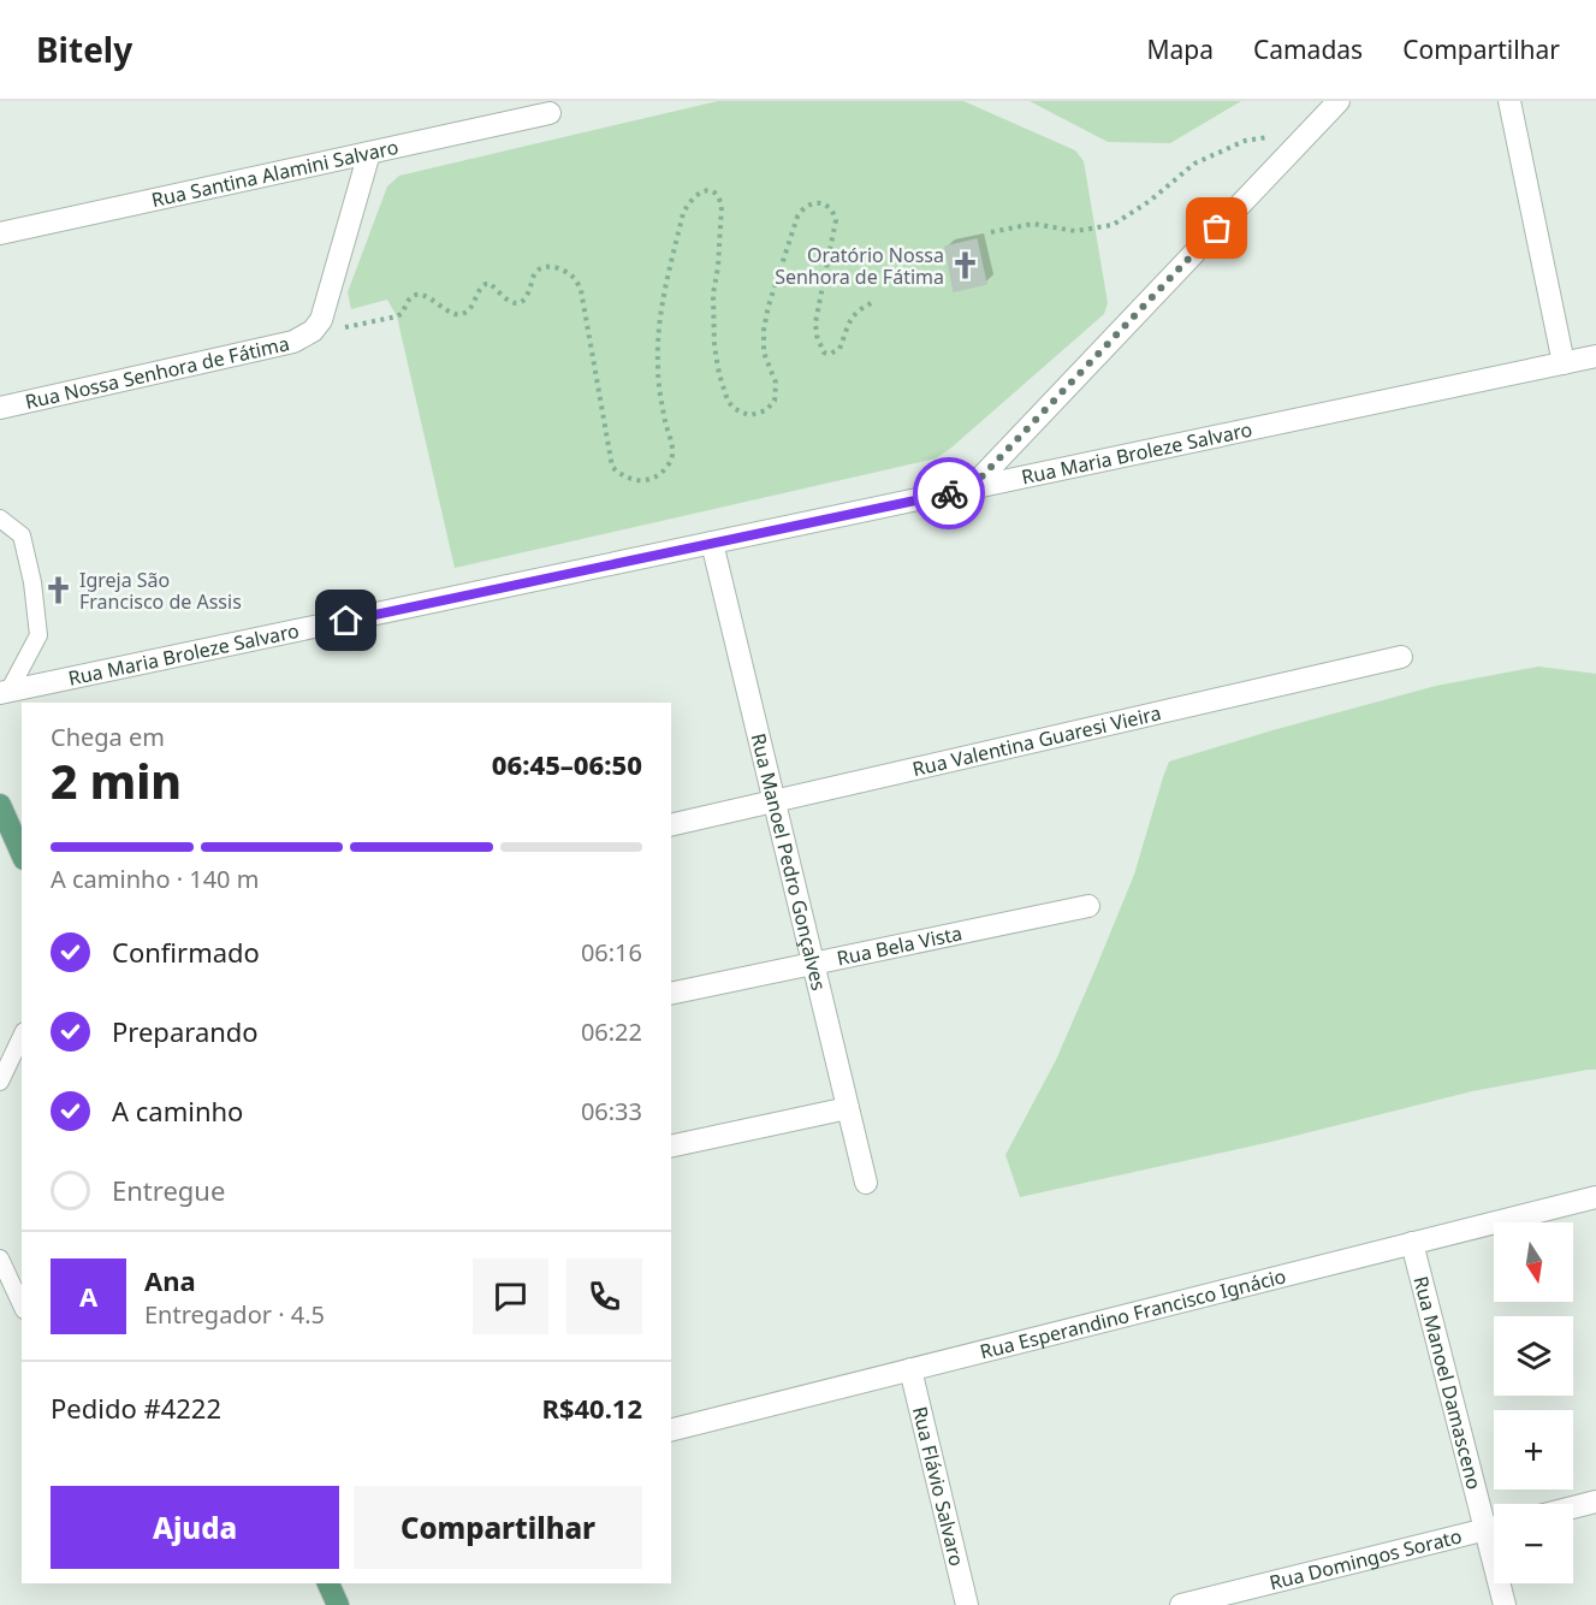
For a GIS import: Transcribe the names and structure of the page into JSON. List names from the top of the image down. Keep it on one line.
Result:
{"streets":{"street":["Rua Santina Alamini Salvaro","Rua Nossa Senhora de Fátima","Rua Maria Broleze Salvaro","Rua Valentina Guaresi Vieira","Rua Manoel Pedro Gonçalves","Rua Bela Vista","Rua Esperandino Francisco Ignácio","Rua Manoel Damasceno","Rua Flávio Salvaro","Rua Domingos Sorato"]},"crossings":[["Rua Maria Broleze Salvaro","Rua Manoel Pedro Gonçalves"],["Rua Valentina Guaresi Vieira","Rua Manoel Pedro Gonçalves"],["Rua Manoel Pedro Gonçalves","Rua Bela Vista"],["Rua Esperandino Francisco Ignácio","Rua Manoel Damasceno"],["Rua Esperandino Francisco Ignácio","Rua Flávio Salvaro"]],"places":{"church":["Oratório Nossa Senhora de Fátima","Igreja São Francisco de Assis"]},"north":"bottom","page":{"header":"Bitely","nav":["Mapa","Camadas","Compartilhar"],"heading":["2 min","Chega em","06:45–06:50"],"panel":["Ana","Entregador · 4.5","Pedido #4222","R$40.12"],"bar":"A caminho · 140 m","list":[["Confirmado","06:16"],["Preparando","06:22"],["A caminho","06:33"],"Entregue"],"map_buttons":["+","−"],"round":"A","buttons":["Ajuda","Compartilhar"]}}
